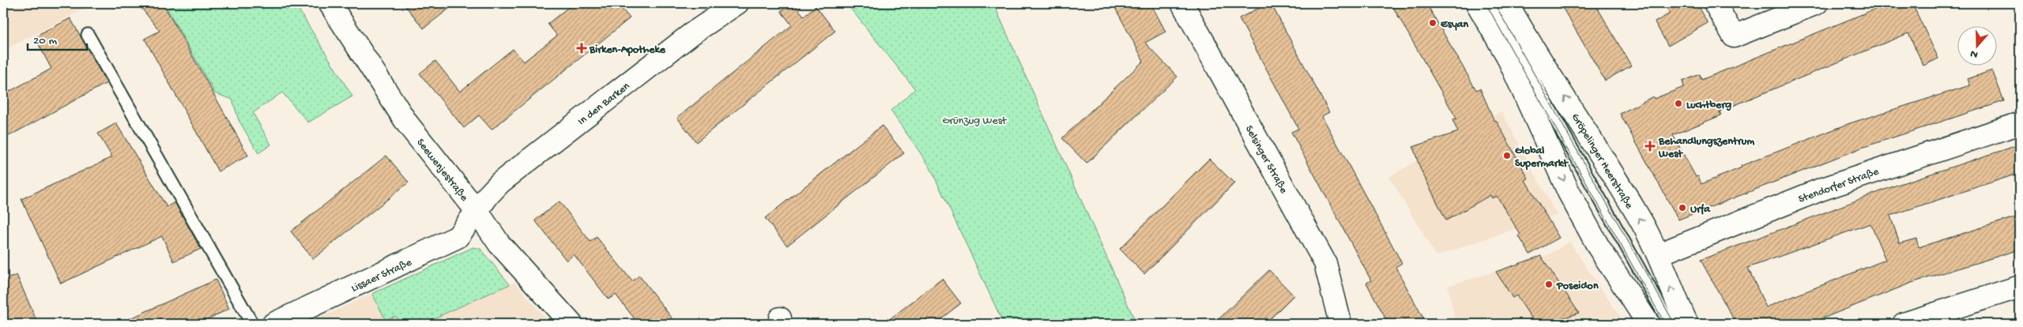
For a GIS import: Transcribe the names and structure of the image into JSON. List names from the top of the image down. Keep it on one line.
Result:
{"streets":{"street":["In den Barken","Selsinger Straße","Gröpelinger Heerstraße","Seewenjestraße","Stendorfer Straße","Lissaer Straße"]},"crossings":[["In den Barken","Seewenjestraße"],["In den Barken","Lissaer Straße"],["Gröpelinger Heerstraße","Stendorfer Straße"],["Seewenjestraße","Lissaer Straße"]],"parks":["Grünzug West"],"places":{"other":["Esyan","Luchtberg","Global Supermarkt","Urfa","Poseidon"],"health":["Birken-Apotheke","Behandlungszentrum West"]},"scale_bar":"20 m","north":"bottom"}
